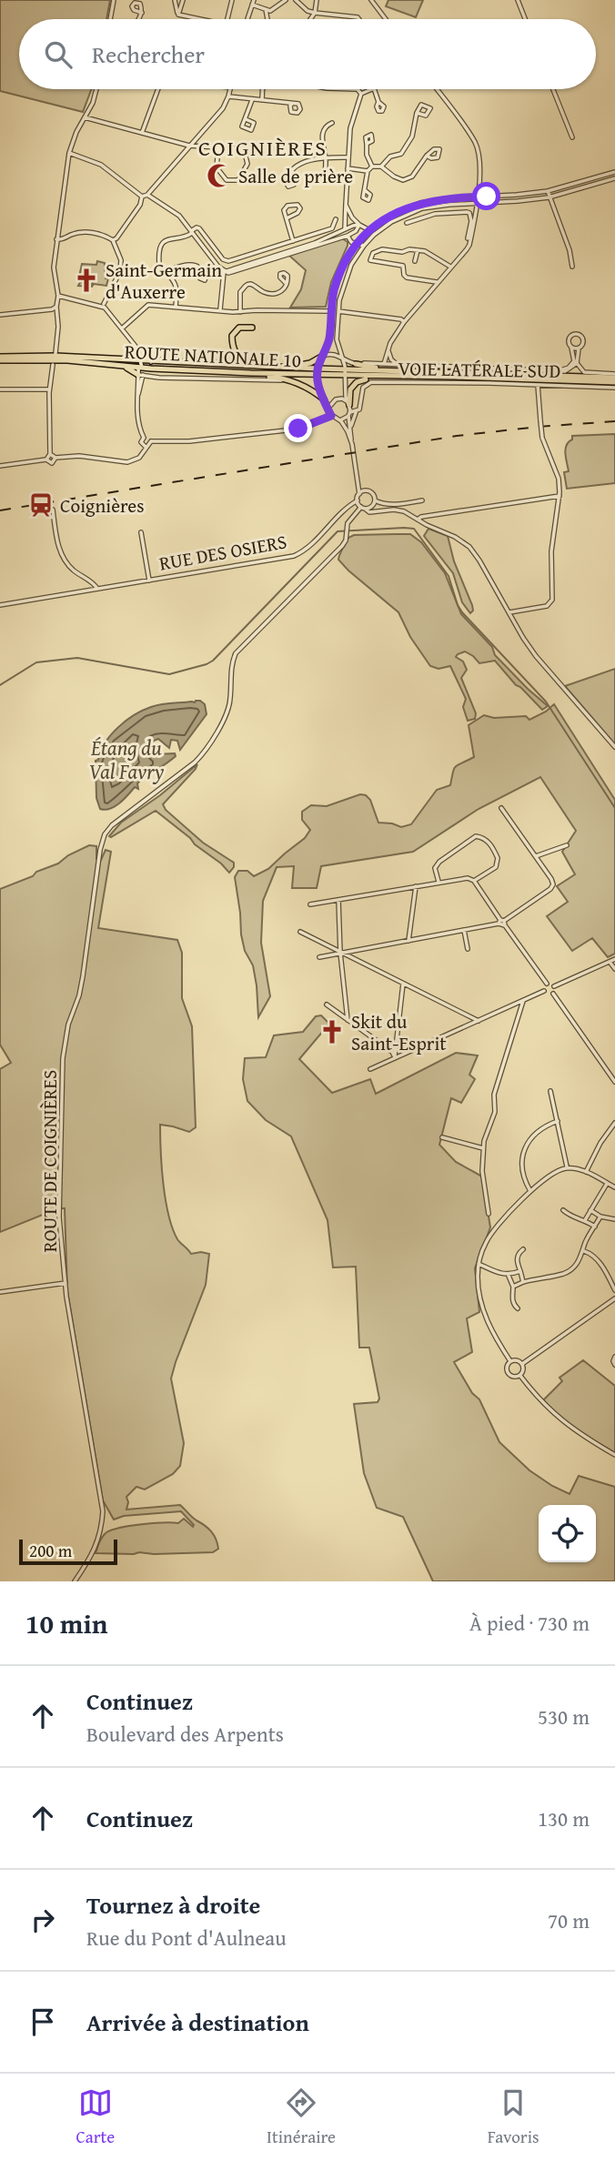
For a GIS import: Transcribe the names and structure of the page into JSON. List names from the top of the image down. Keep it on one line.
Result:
{"streets":{"main road":["ROUTE NATIONALE 10"],"street":["VOIE LATÉRALE SUD","RUE DES OSIERS","ROUTE DE COIGNIÈRES"]},"crossings":[["RUE DES OSIERS","ROUTE DE COIGNIÈRES"]],"districts":["COIGNIÈRES"],"water":["Étang du Val Favry"],"places":{"mosque":["Salle de prière"],"church":["Saint-Germain d'Auxerre","Skit du Saint-Esprit"],"station":["Coignières"]},"scale_bar":"200 m","page":{"search":"Rechercher","scale":"200 m","heading":["10 min","À pied · 730 m"],"list":[["Continuez","Boulevard des Arpents","530 m"],["Continuez","130 m"],["Tournez à droite","Rue du Pont d'Aulneau","70 m"],"Arrivée à destination"],"nav":["Carte","Itinéraire","Favoris"]}}
